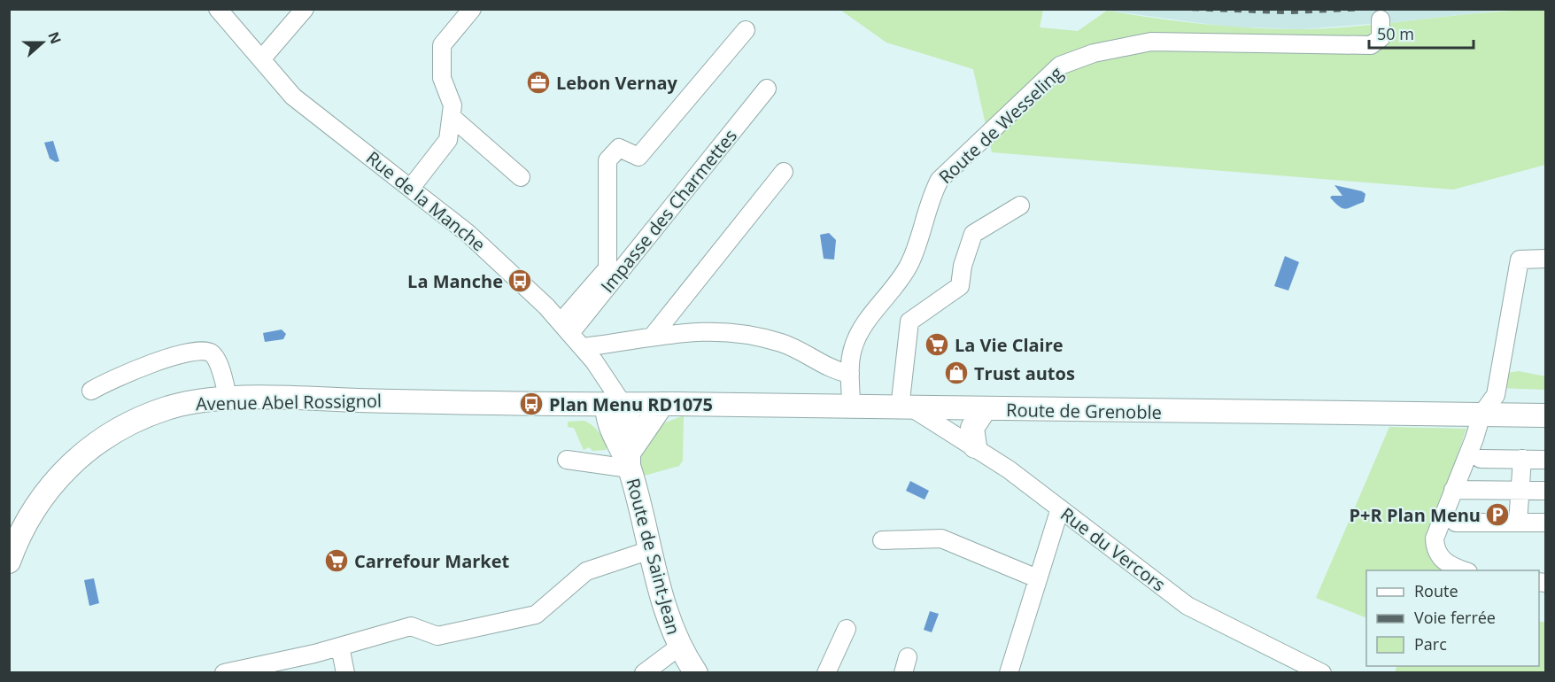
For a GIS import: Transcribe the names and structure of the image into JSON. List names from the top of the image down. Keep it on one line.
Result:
{"streets":{"main road":["Avenue Abel Rossignol","Route de Grenoble","Route de Saint-Jean"],"street":["Route de Wesseling","Rue de la Manche","Impasse des Charmettes","Rue du Vercors"]},"crossings":[["Route de Wesseling","Route de Grenoble"],["Rue de la Manche","Impasse des Charmettes"],["Rue de la Manche","Avenue Abel Rossignol"],["Rue de la Manche","Route de Grenoble"],["Rue de la Manche","Route de Saint-Jean"],["Avenue Abel Rossignol","Route de Grenoble"],["Avenue Abel Rossignol","Route de Saint-Jean"],["Route de Grenoble","Rue du Vercors"],["Route de Grenoble","Route de Saint-Jean"]],"places":{"office":["Lebon Vernay"],"bus stop":["La Manche","Plan Menu RD1075"],"supermarket":["La Vie Claire","Carrefour Market"],"shop":["Trust autos"],"parking":["P+R Plan Menu"]},"legend":["Route","Voie ferrée","Parc"],"scale_bar":"50 m","north":"right"}
